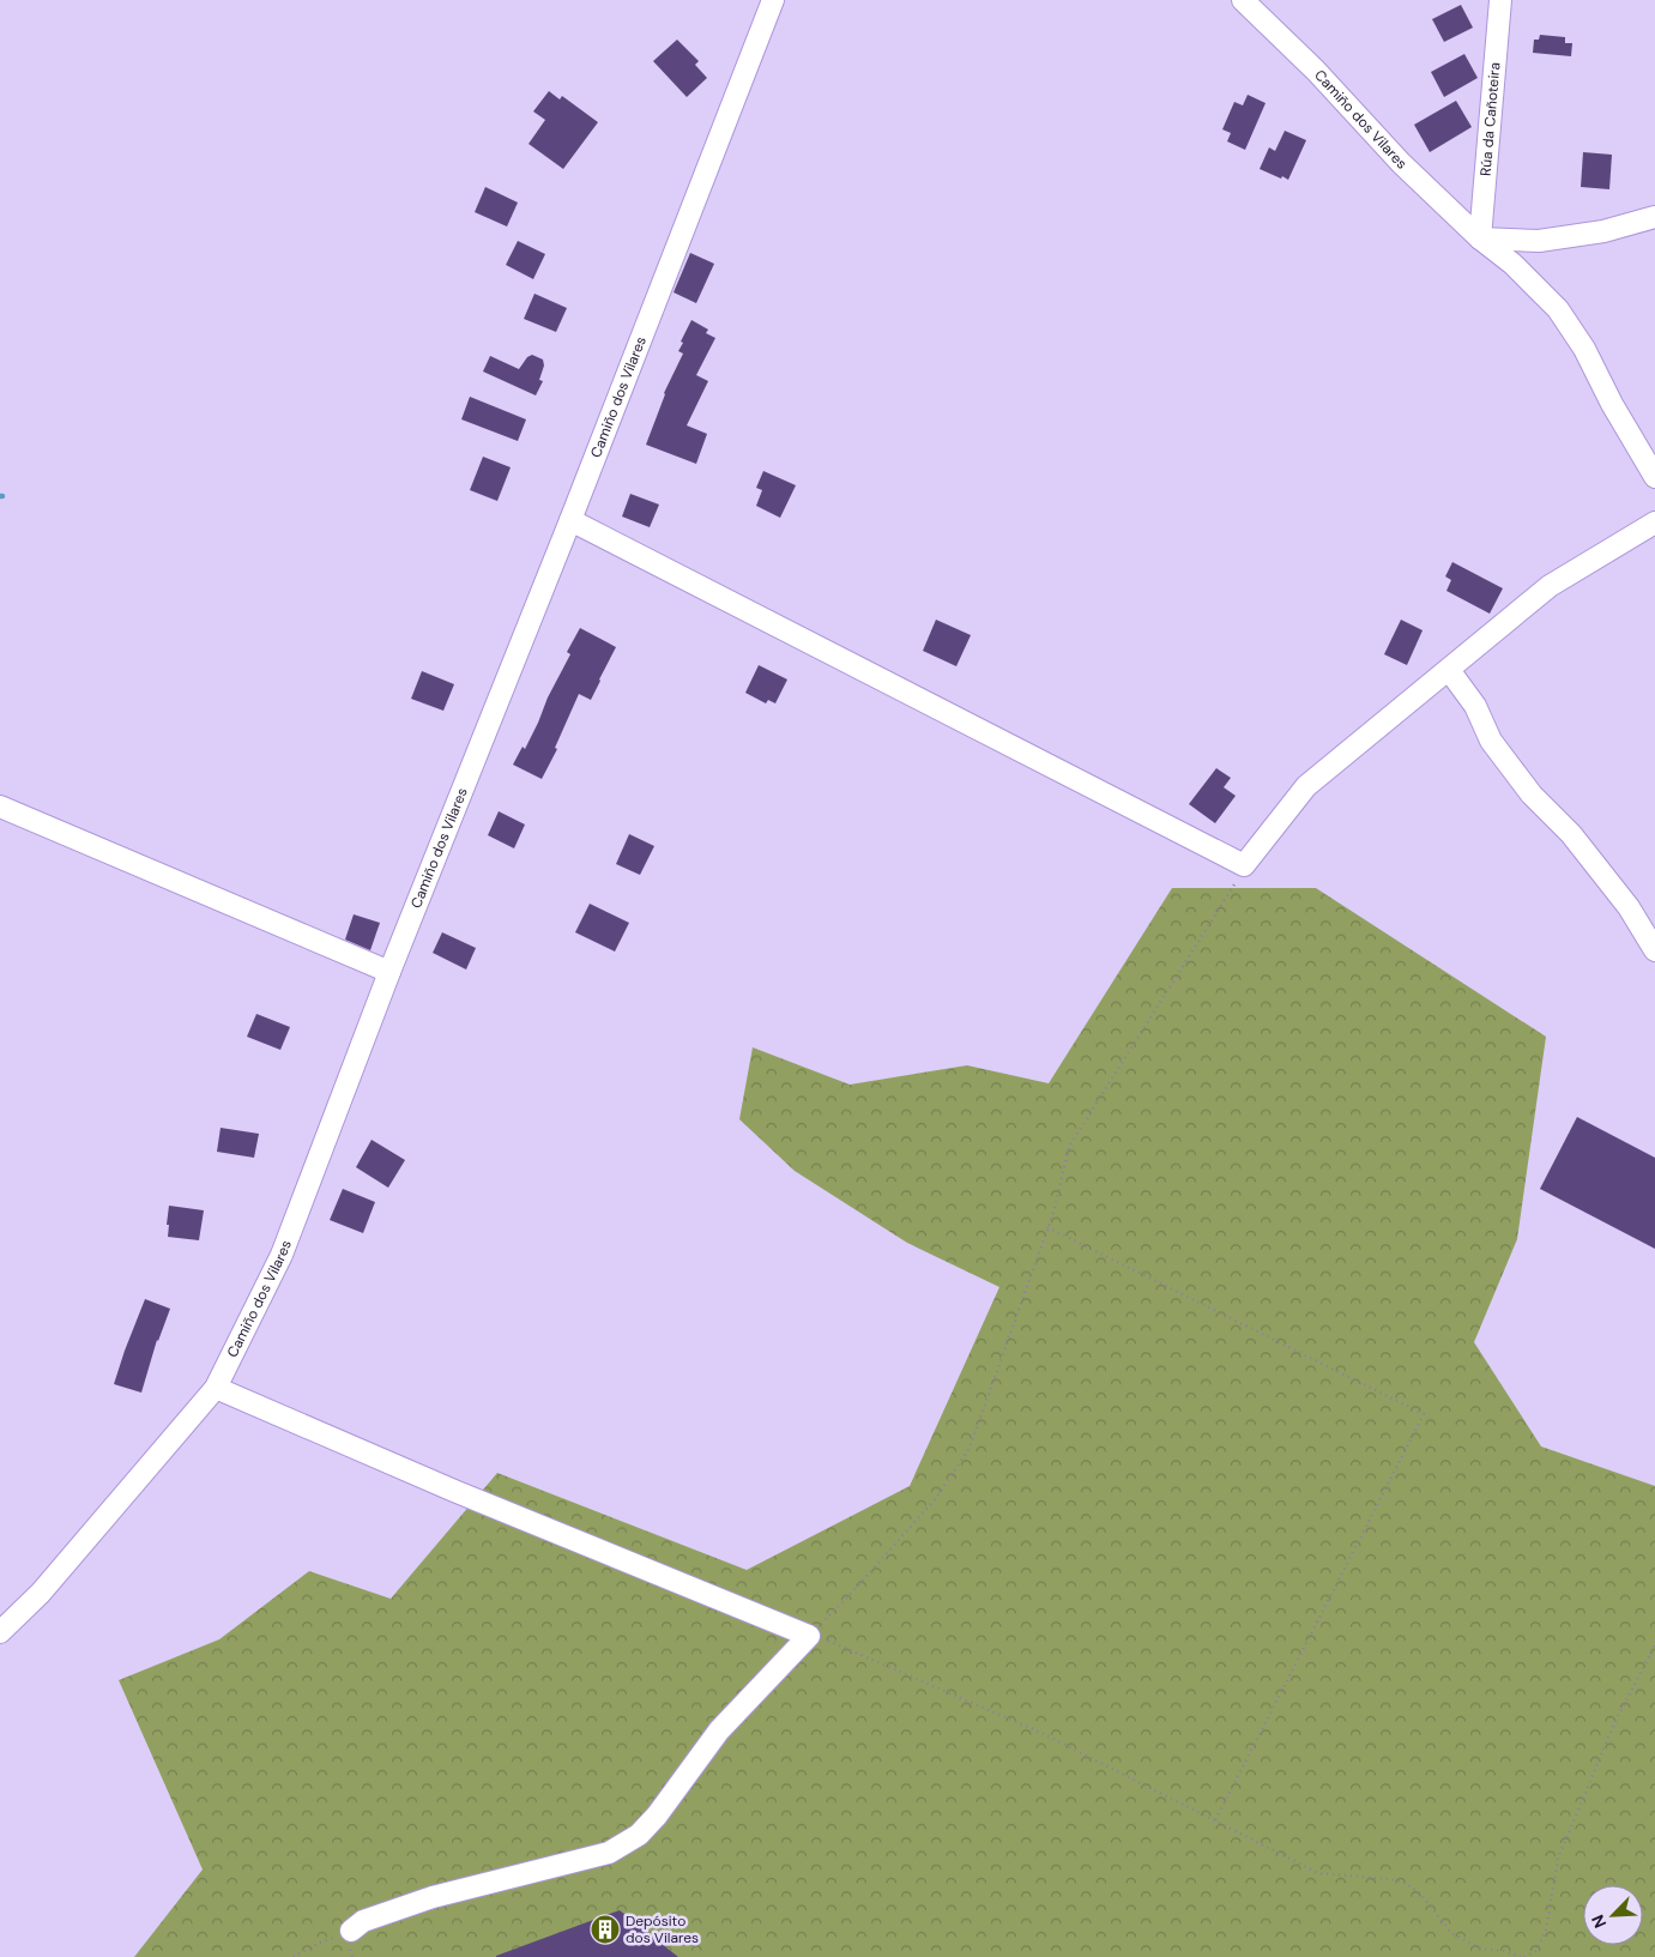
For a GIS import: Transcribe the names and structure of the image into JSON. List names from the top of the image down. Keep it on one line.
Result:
{"streets":{"street":["Rúa da Cañoteira","Camiño dos Vilares"]},"crossings":[["Rúa da Cañoteira","Camiño dos Vilares"]],"places":{"building":["Depósito dos Vilares"]},"north":"bottom left"}
